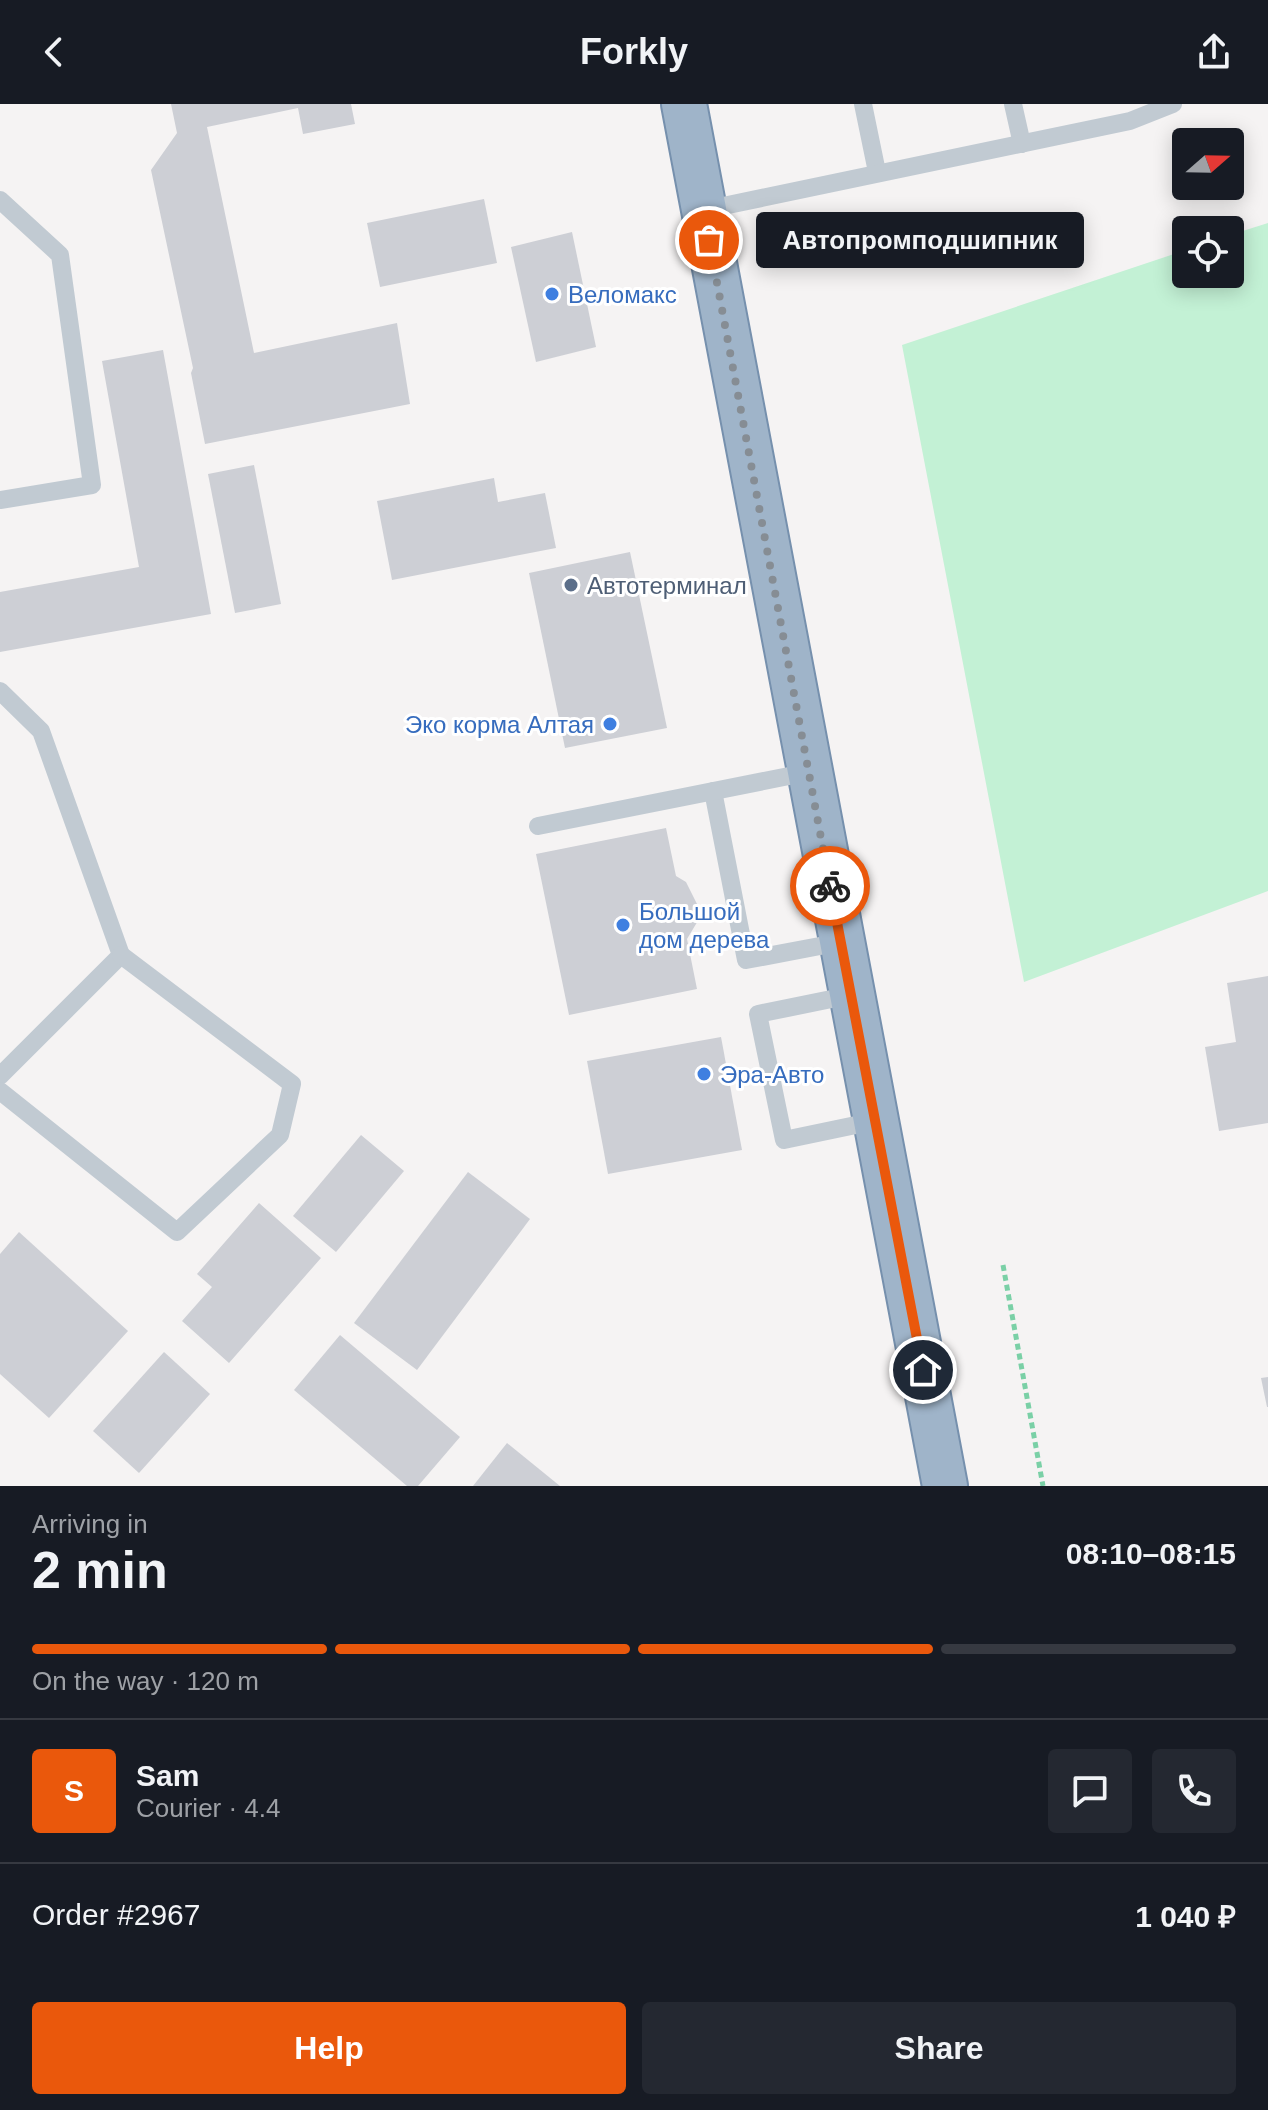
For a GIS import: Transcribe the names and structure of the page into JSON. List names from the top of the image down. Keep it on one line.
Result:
{"places":["Автопромподшипник","Веломакс","Автотерминал","Эко корма Алтая","Большой дом дерева","Эра-Авто"],"north":"right","page":{"header":"Forkly","bubble":"Автопромподшипник","heading":["2 min","Arriving in","08:10–08:15"],"panel":["Sam","Courier · 4.4","Order #2967","1 040 ₽"],"bar":"On the way · 120 m","round":"S","buttons":["Help","Share"]}}
